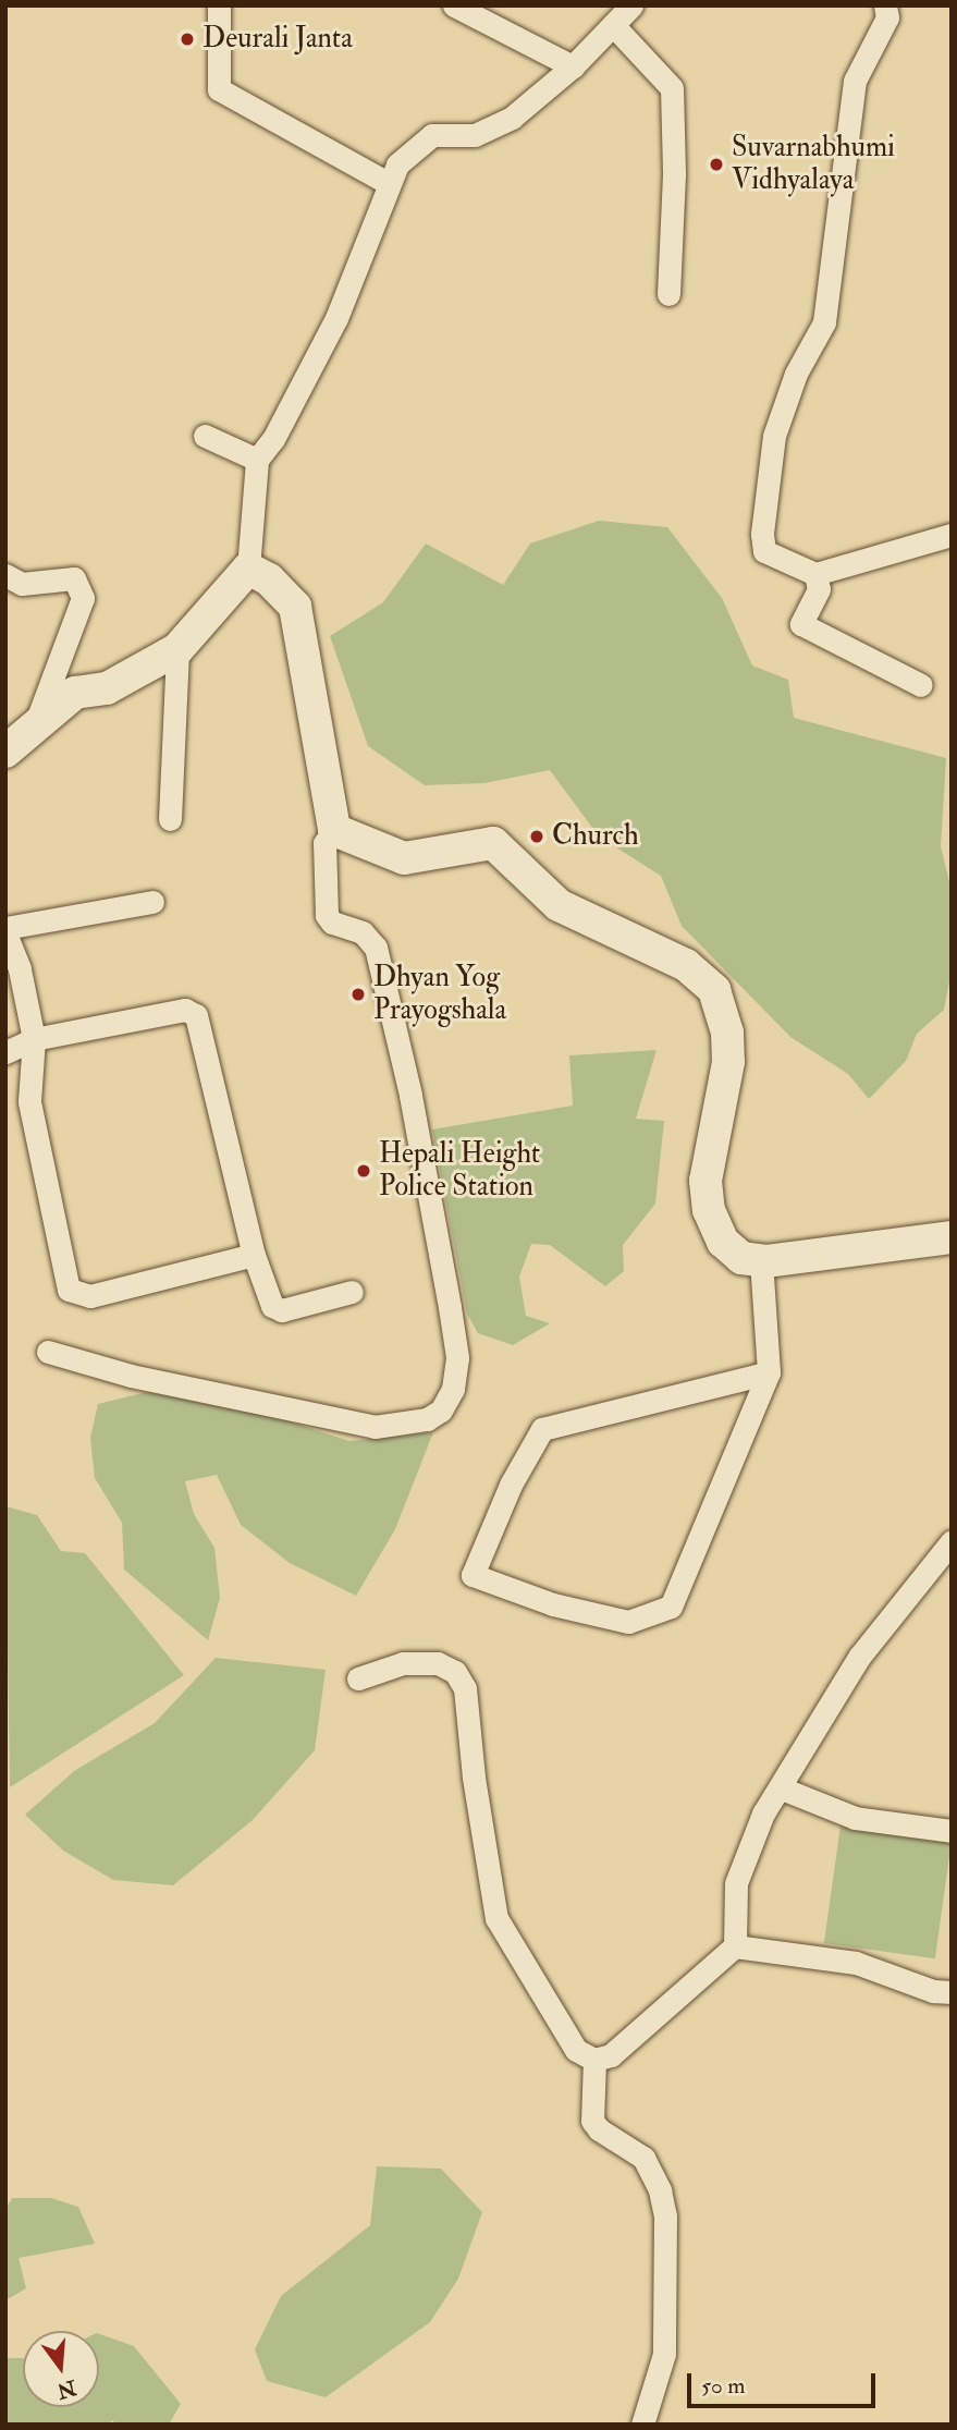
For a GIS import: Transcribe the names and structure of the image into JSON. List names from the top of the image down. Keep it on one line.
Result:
{"places":["Deurali Janta","Suvarnabhumi Vidhyalaya","Church","Dhyan Yog Prayogshala","Hepali Height Police Station"],"scale_bar":"50 m","north":"bottom"}
